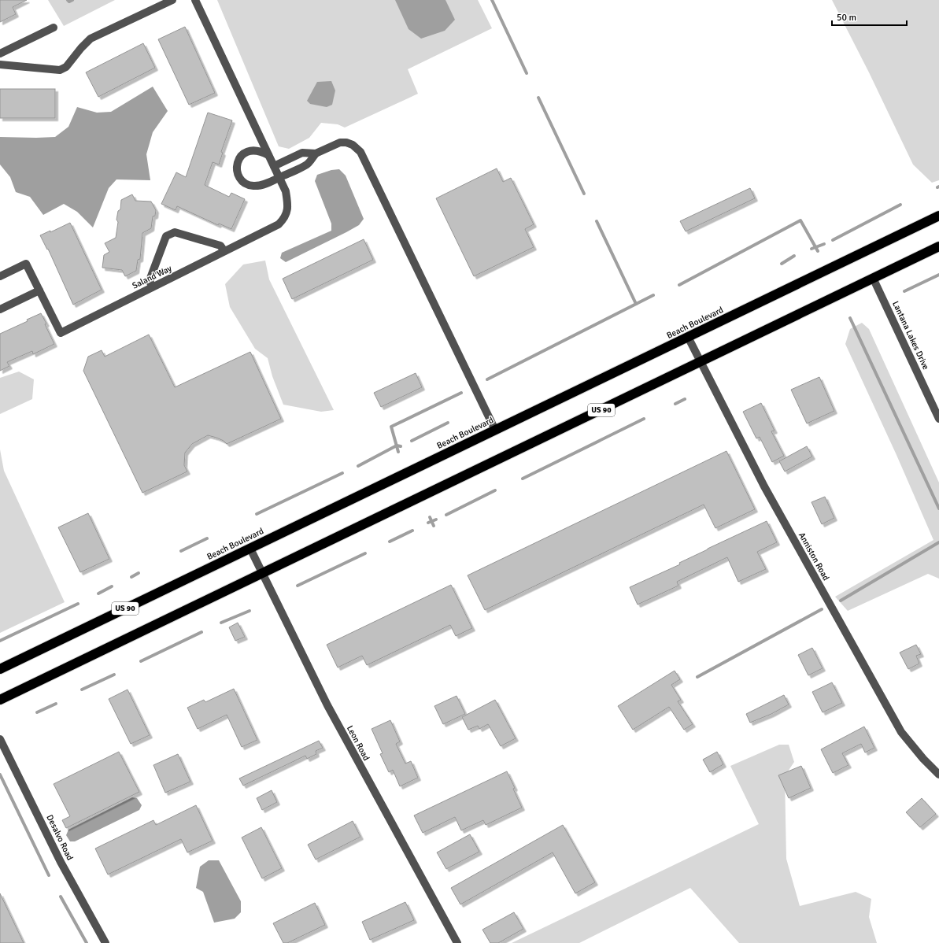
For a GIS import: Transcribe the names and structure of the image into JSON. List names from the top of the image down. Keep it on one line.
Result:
{"streets":{"highway":["Beach Boulevard","US 90"],"street":["Saland Way","Lantana Lakes Drive","Anniston Road","Leon Road","Desalvo Road"]},"crossings":[["Beach Boulevard","Anniston Road"],["Beach Boulevard","Leon Road"],["Lantana Lakes Drive","US 90"],["US 90","Anniston Road"],["US 90","Leon Road"]],"scale_bar":"50 m"}
